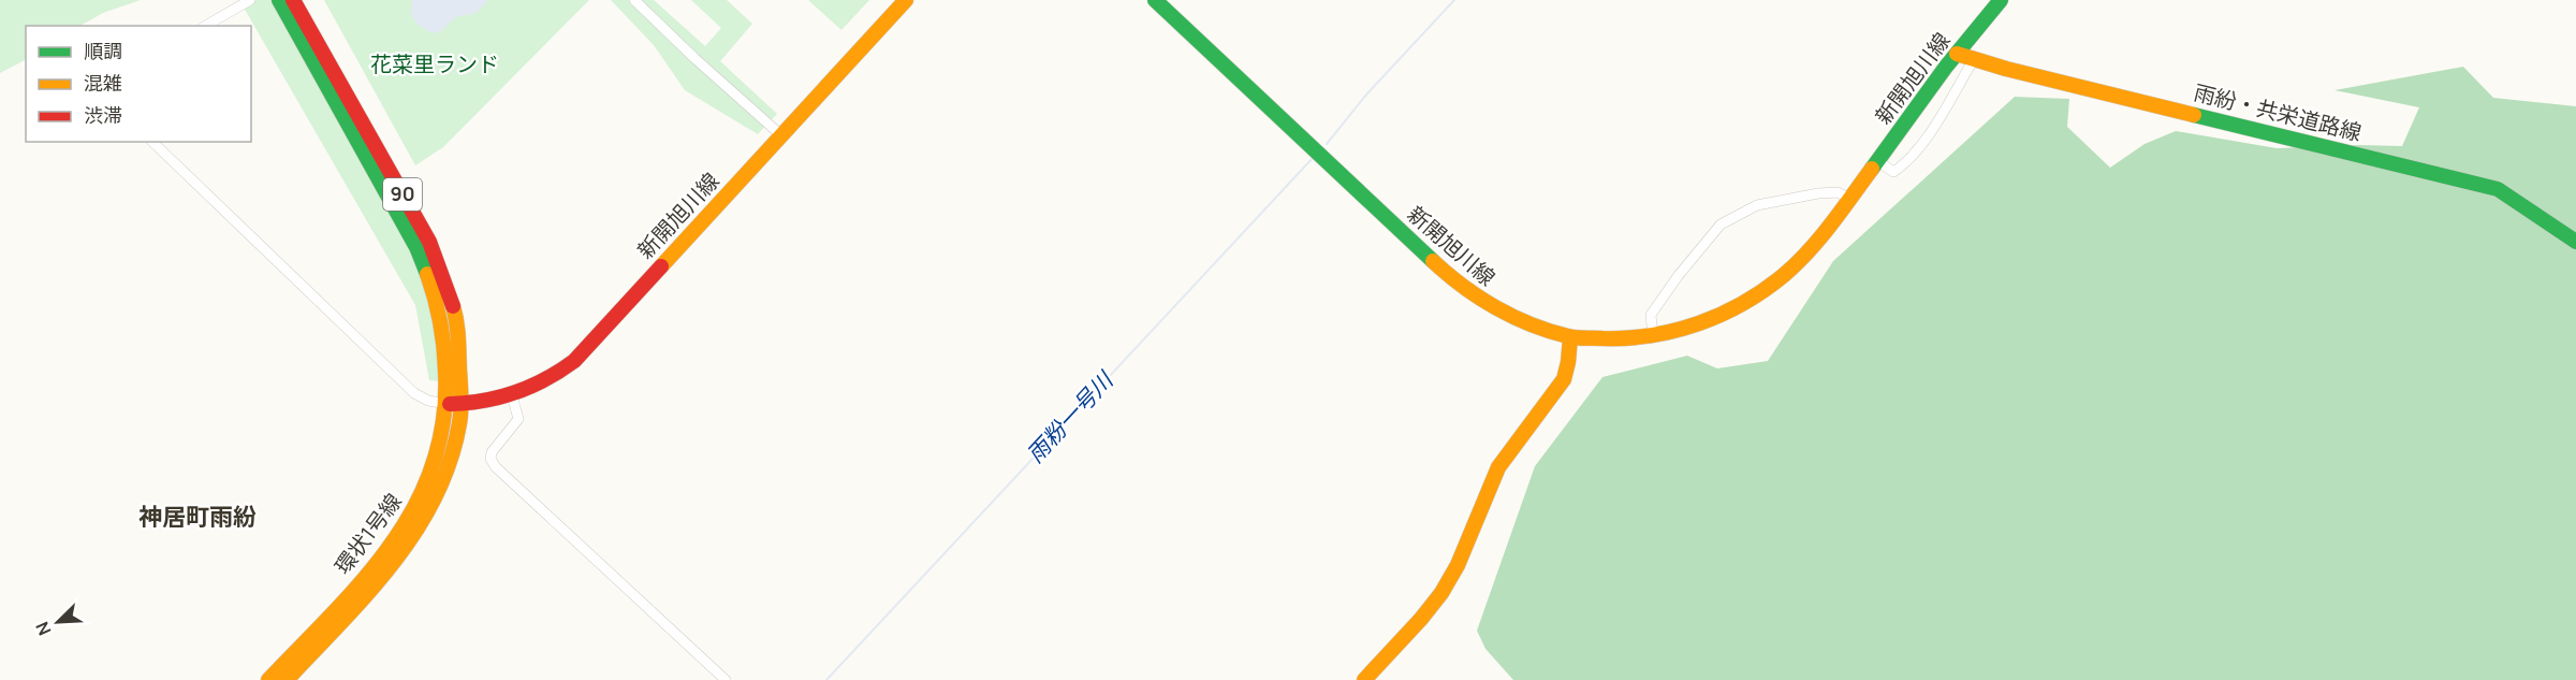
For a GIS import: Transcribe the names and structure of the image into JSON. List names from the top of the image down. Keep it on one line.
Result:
{"streets":{"main road":["新開旭川線","雨紛・共栄道路線","90","環状1号線"]},"crossings":[["新開旭川線","雨紛・共栄道路線"],["新開旭川線","環状1号線"]],"districts":["神居町雨紛"],"water":["雨粉一号川"],"parks":["花菜里ランド"],"legend":["順調","混雑","渋滞"],"north":"bottom left"}
